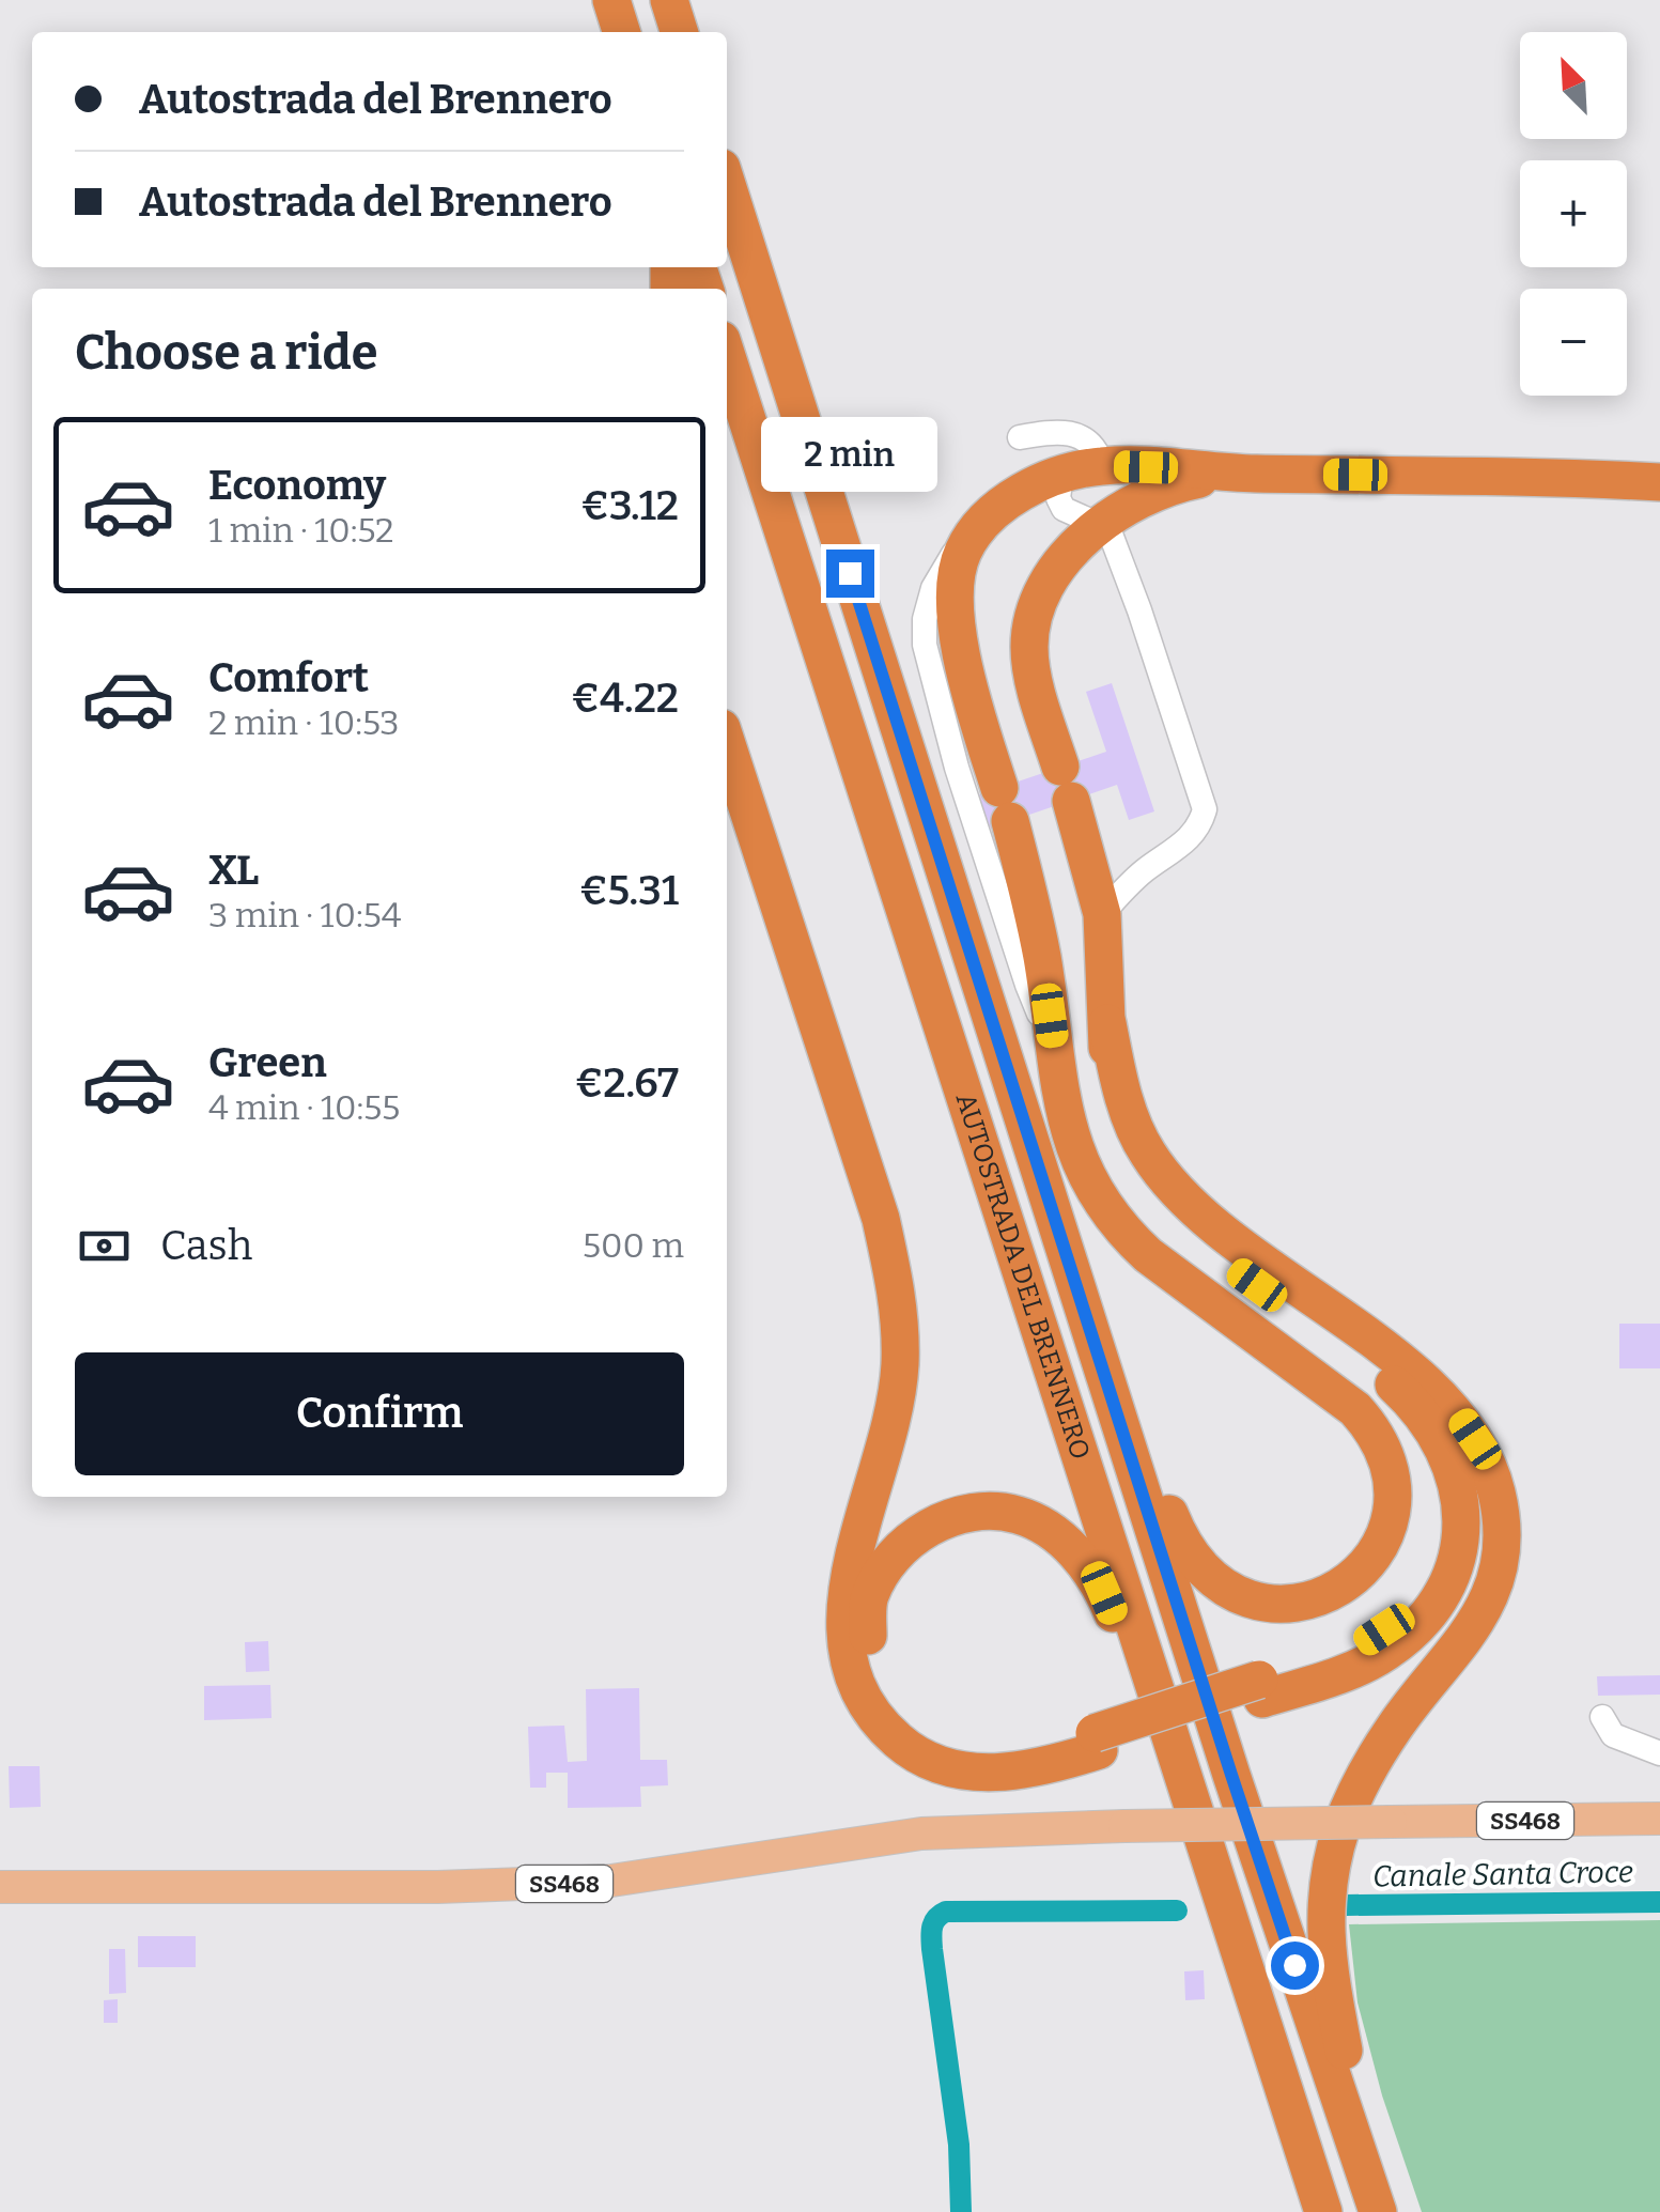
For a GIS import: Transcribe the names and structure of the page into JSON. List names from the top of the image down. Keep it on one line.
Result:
{"streets":{"highway":["AUTOSTRADA DEL BRENNERO"],"main road":["SS468"]},"water":["Canale Santa Croce"],"north":"top left","page":{"map_buttons":["+","−"],"banner":["Autostrada del Brennero","Autostrada del Brennero"],"heading":"Choose a ride","bubble":"2 min","list":[{"name":"Economy","note":"1 min · 10:52","value":"€3.12"},{"name":"Comfort","note":"2 min · 10:53","value":"€4.22"},{"name":"XL","note":"3 min · 10:54","value":"€5.31"},{"name":"Green","note":"4 min · 10:55","value":"€2.67"}],"pay":["Cash","500 m"],"buttons":"Confirm"}}
